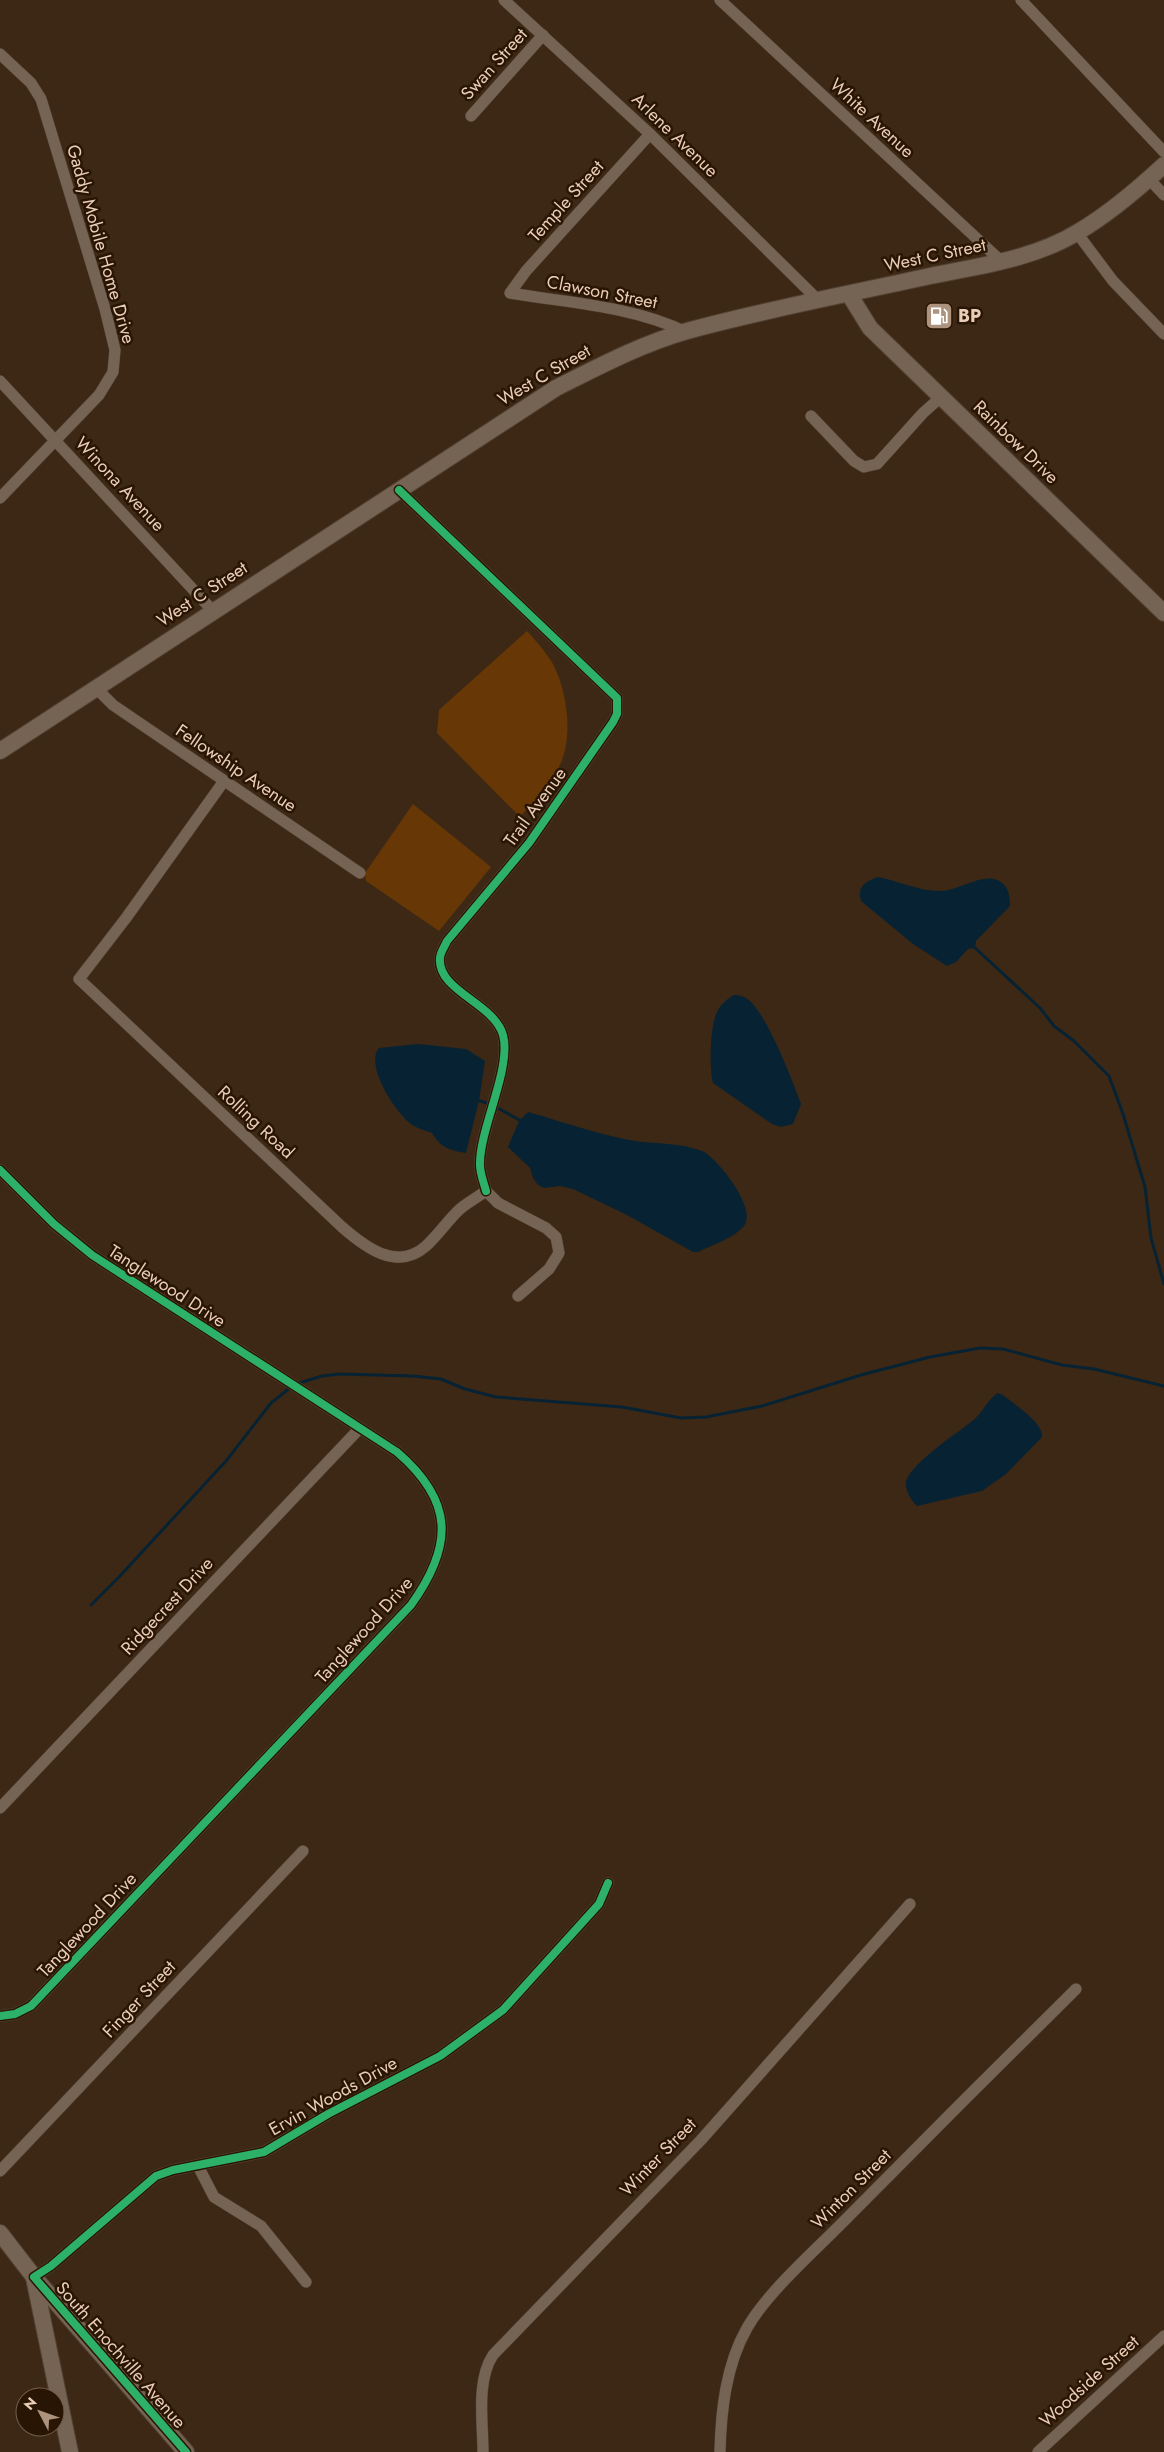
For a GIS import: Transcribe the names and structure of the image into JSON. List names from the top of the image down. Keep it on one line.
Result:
{"streets":{"main road":["West C Street","Rainbow Drive","South Enochville Avenue"],"street":["Swan Street","White Avenue","Arlene Avenue","Temple Street","Gaddy Mobile Home Drive","Clawson Street","Winona Avenue","Fellowship Avenue","Trail Avenue","Rolling Road","Tanglewood Drive","Ridgecrest Drive","Finger Street","Ervin Woods Drive","Winter Street","Winton Street","Woodside Street"]},"crossings":[["Swan Street","Arlene Avenue"],["White Avenue","West C Street"],["Arlene Avenue","Temple Street"],["Arlene Avenue","West C Street"],["Temple Street","Clawson Street"],["Gaddy Mobile Home Drive","Winona Avenue"],["West C Street","Clawson Street"],["West C Street","Rainbow Drive"],["West C Street","Winona Avenue"],["West C Street","Fellowship Avenue"],["West C Street","Trail Avenue"],["Fellowship Avenue","Rolling Road"],["Trail Avenue","Rolling Road"],["Tanglewood Drive","Ridgecrest Drive"],["Ervin Woods Drive","South Enochville Avenue"]],"places":{"fuel station":["BP"]},"north":"top left"}
